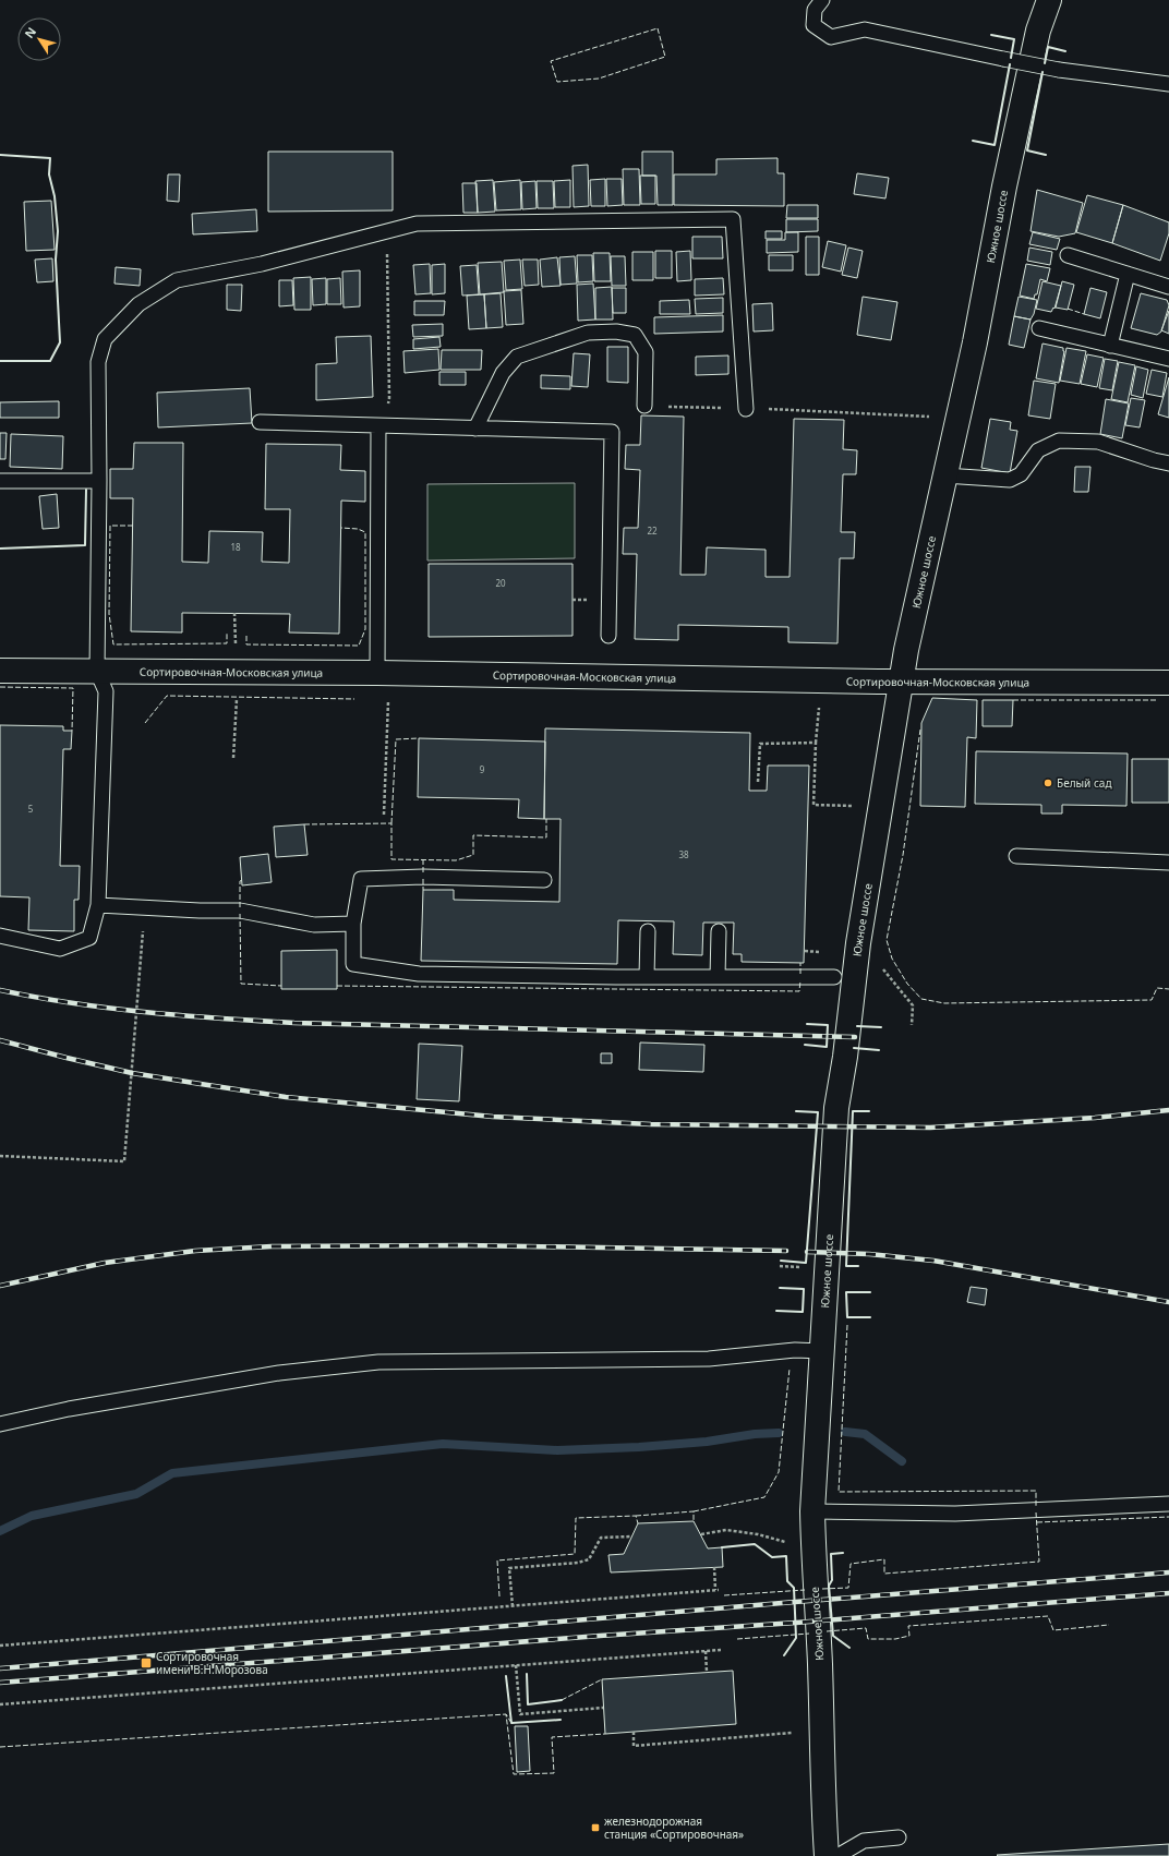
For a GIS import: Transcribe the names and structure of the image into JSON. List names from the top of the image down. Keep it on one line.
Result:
{"streets":{"street":["Южное шоссе","Сортировочная-Московская улица"]},"crossings":[["Южное шоссе","Сортировочная-Московская улица"]],"places":{"other":["Белый сад"],"transit":["Сортировочная имени В.Н.Морозова","железнодорожная станция «Сортировочная»"]},"house_numbers":["22","18","20","9","5","38"],"north":"top left"}
